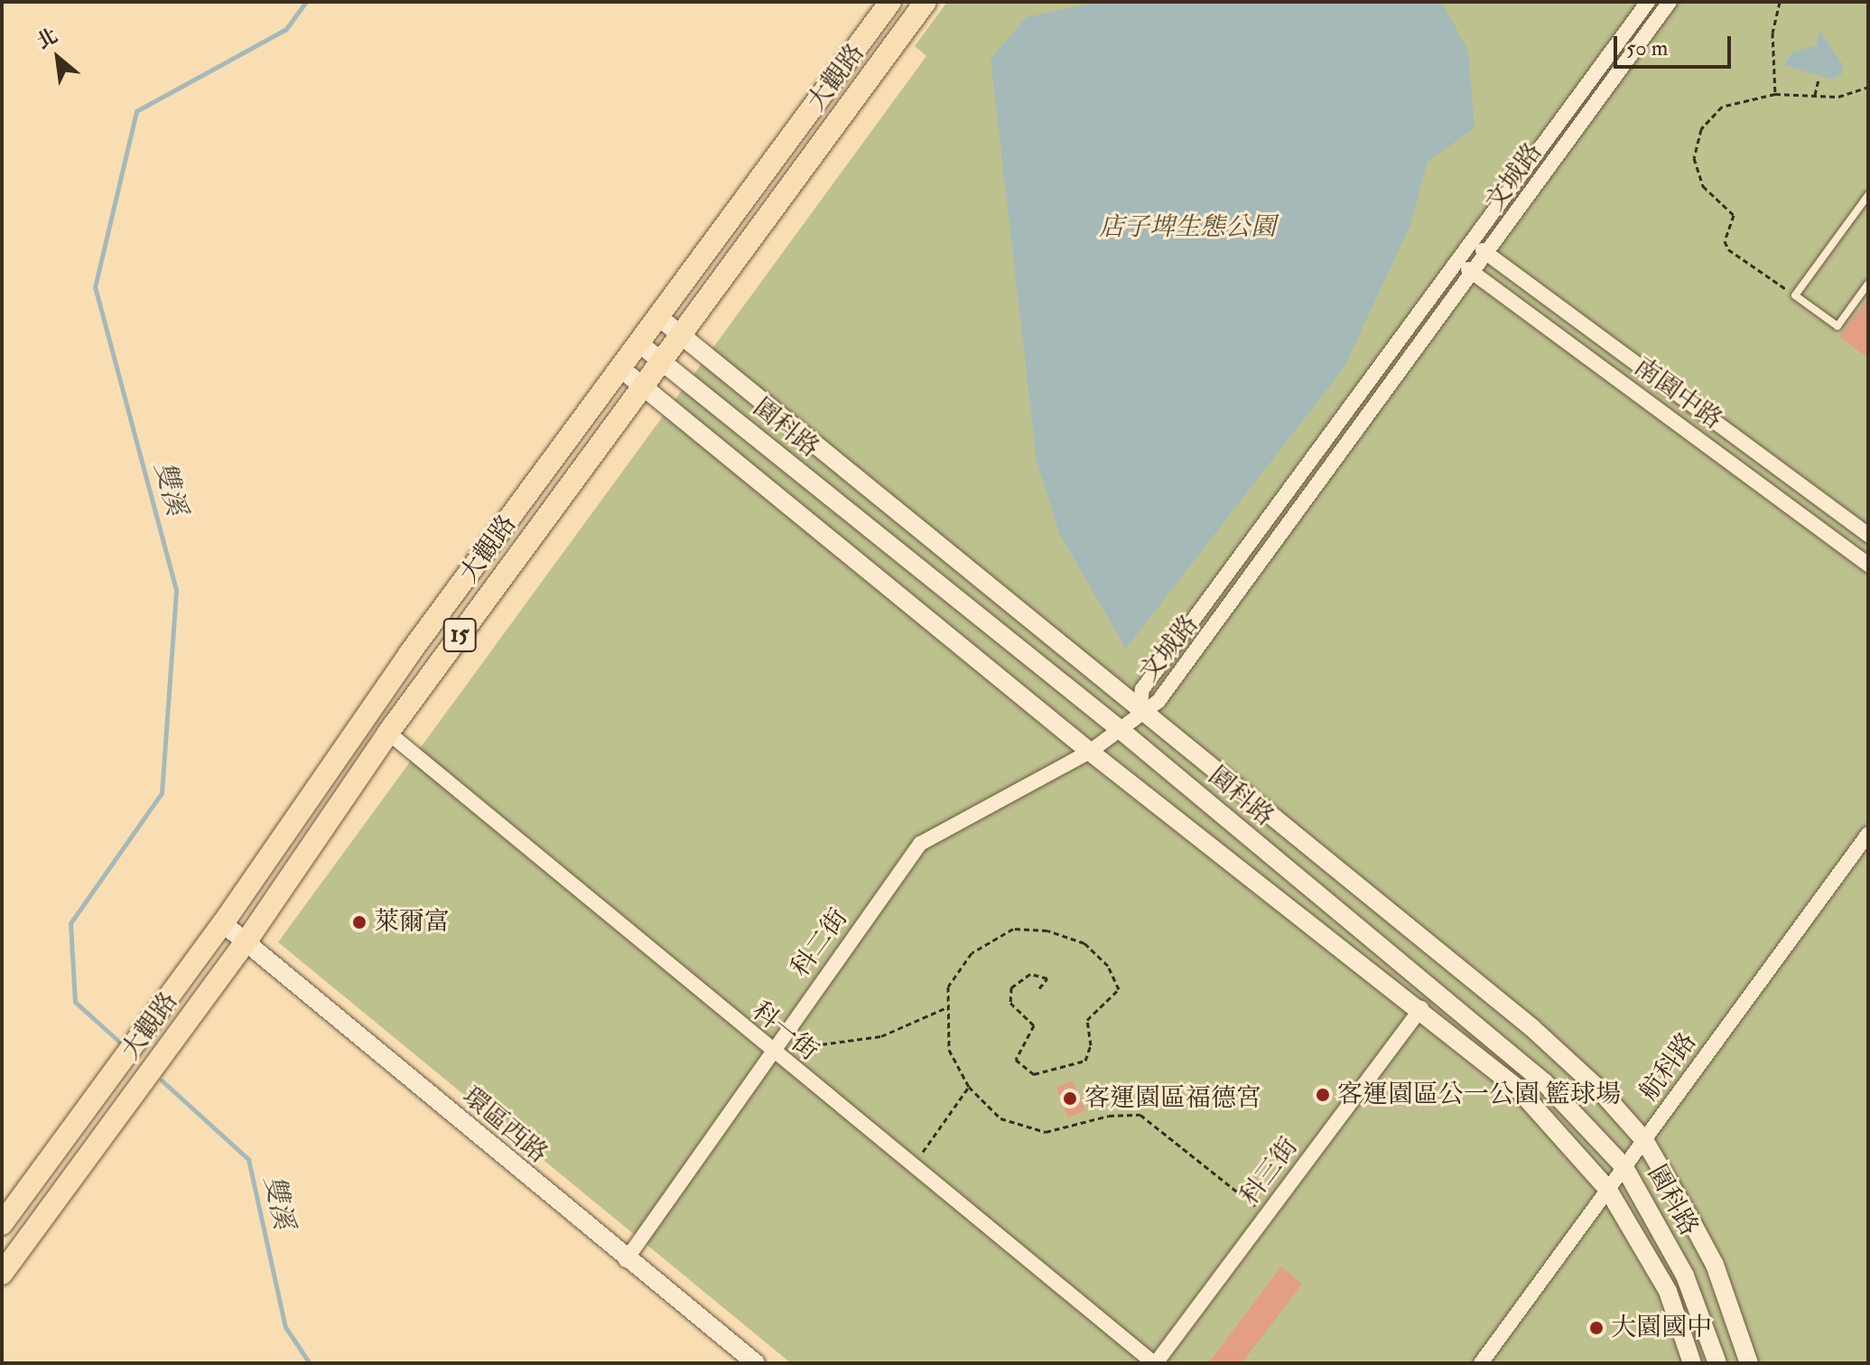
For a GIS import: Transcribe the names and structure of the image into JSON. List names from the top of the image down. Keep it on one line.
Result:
{"streets":{"main road":["大觀路","15"],"street":["文城路","南園中路","園科路","科二街","科一街","航科路","環區西路","科三街"]},"crossings":[["大觀路","園科路"],["大觀路","科一街"],["大觀路","環區西路"],["文城路","南園中路"],["文城路","科二街"],["園科路","科二街"],["園科路","航科路"],["科二街","科一街"],["科二街","環區西路"],["科一街","科三街"]],"water":["雙溪"],"parks":["店子埤生態公園"],"places":["萊爾富","客運園區公一公園 籃球場","客運園區福德宮","大園國中"],"scale_bar":"50 m","north":"top left"}
